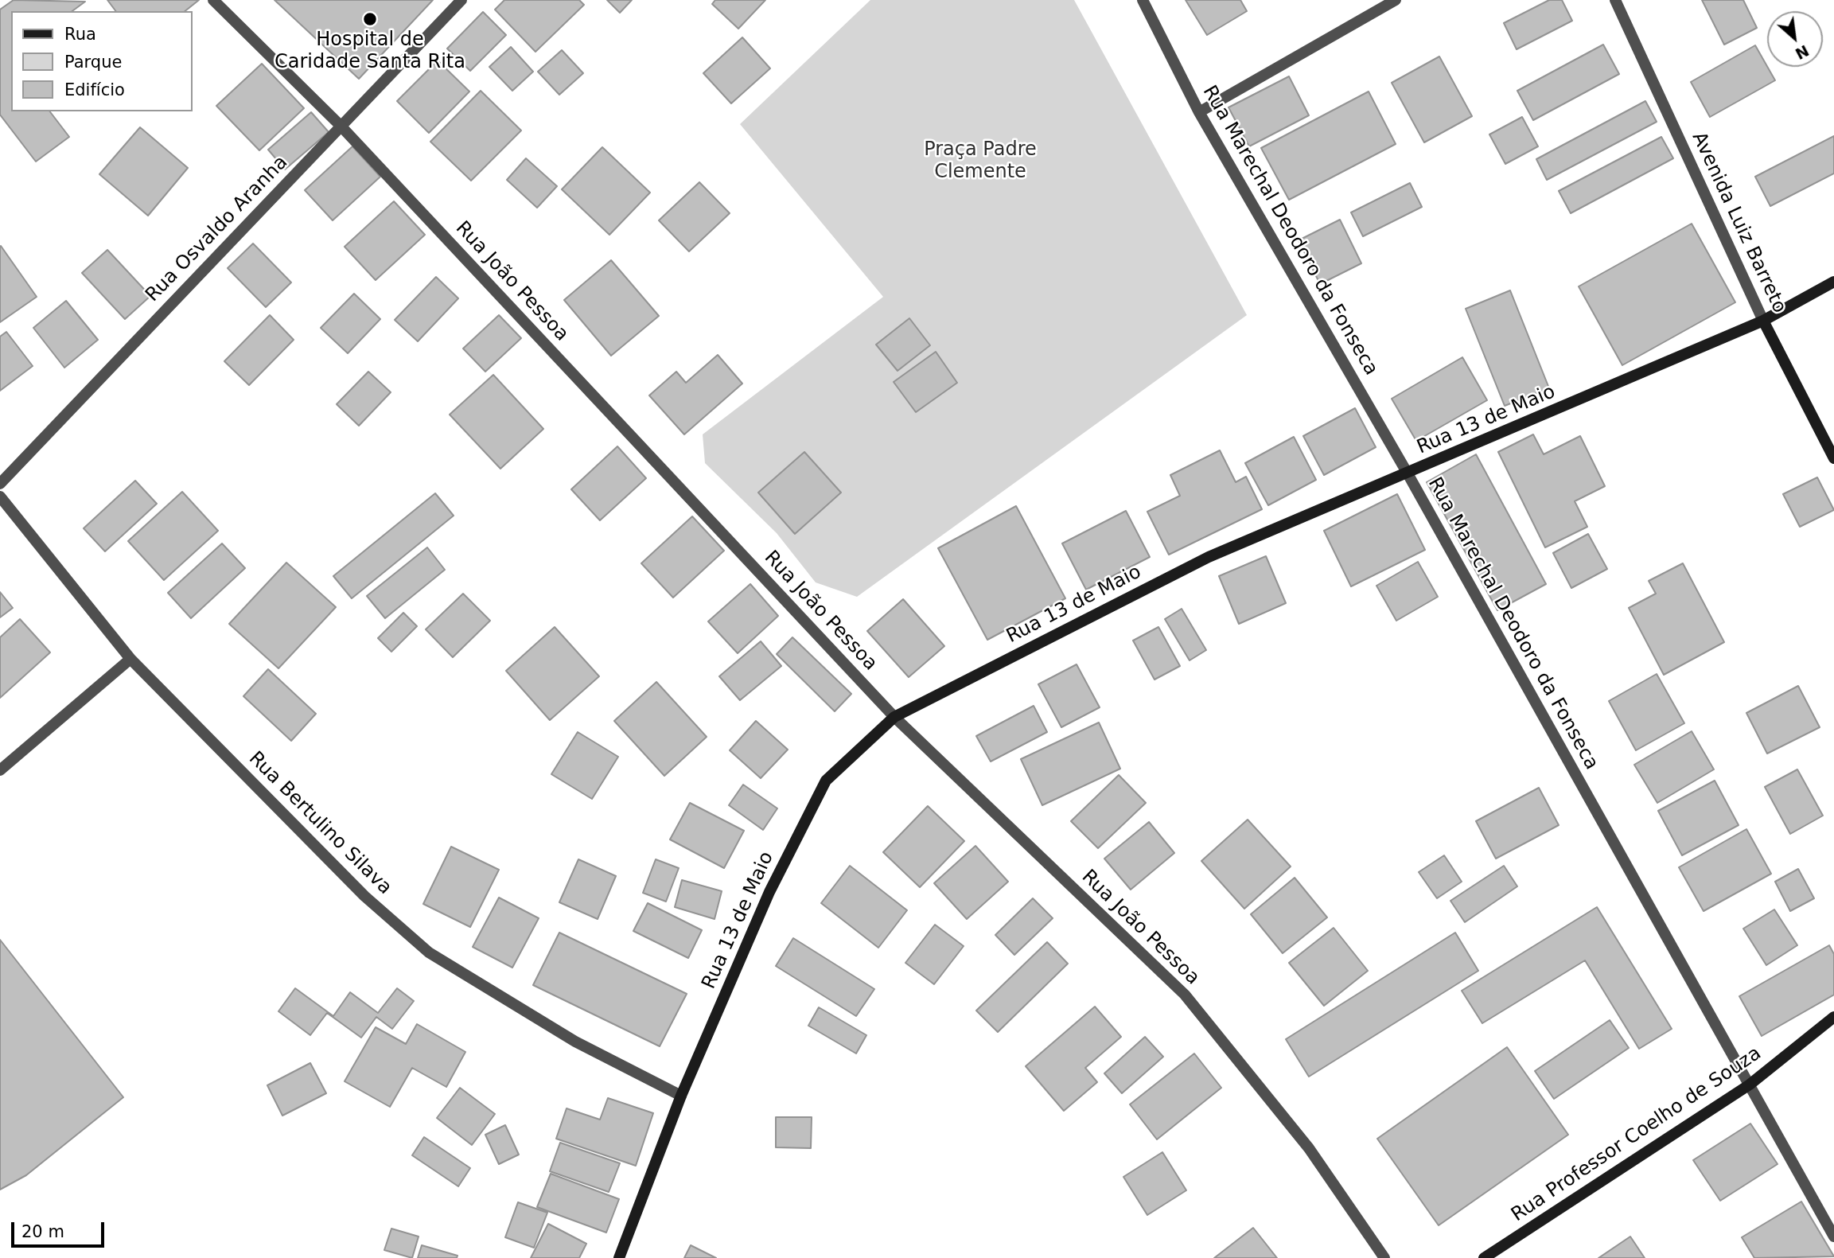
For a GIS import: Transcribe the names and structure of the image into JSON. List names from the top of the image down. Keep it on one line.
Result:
{"streets":{"main road":["Avenida Luiz Barreto","Rua 13 de Maio","Rua Professor Coelho de Souza"],"street":["Rua Osvaldo Aranha","Rua Marechal Deodoro da Fonseca","Rua João Pessoa","Rua Bertulino Silava"]},"crossings":[["Avenida Luiz Barreto","Rua 13 de Maio"],["Rua Osvaldo Aranha","Rua João Pessoa"],["Rua Marechal Deodoro da Fonseca","Rua 13 de Maio"],["Rua Marechal Deodoro da Fonseca","Rua Professor Coelho de Souza"],["Rua João Pessoa","Rua 13 de Maio"],["Rua 13 de Maio","Rua Bertulino Silava"]],"parks":["Praça Padre Clemente"],"places":["Hospital de Caridade Santa Rita"],"legend":["Rua","Parque","Edifício"],"scale_bar":"20 m","north":"bottom right"}
